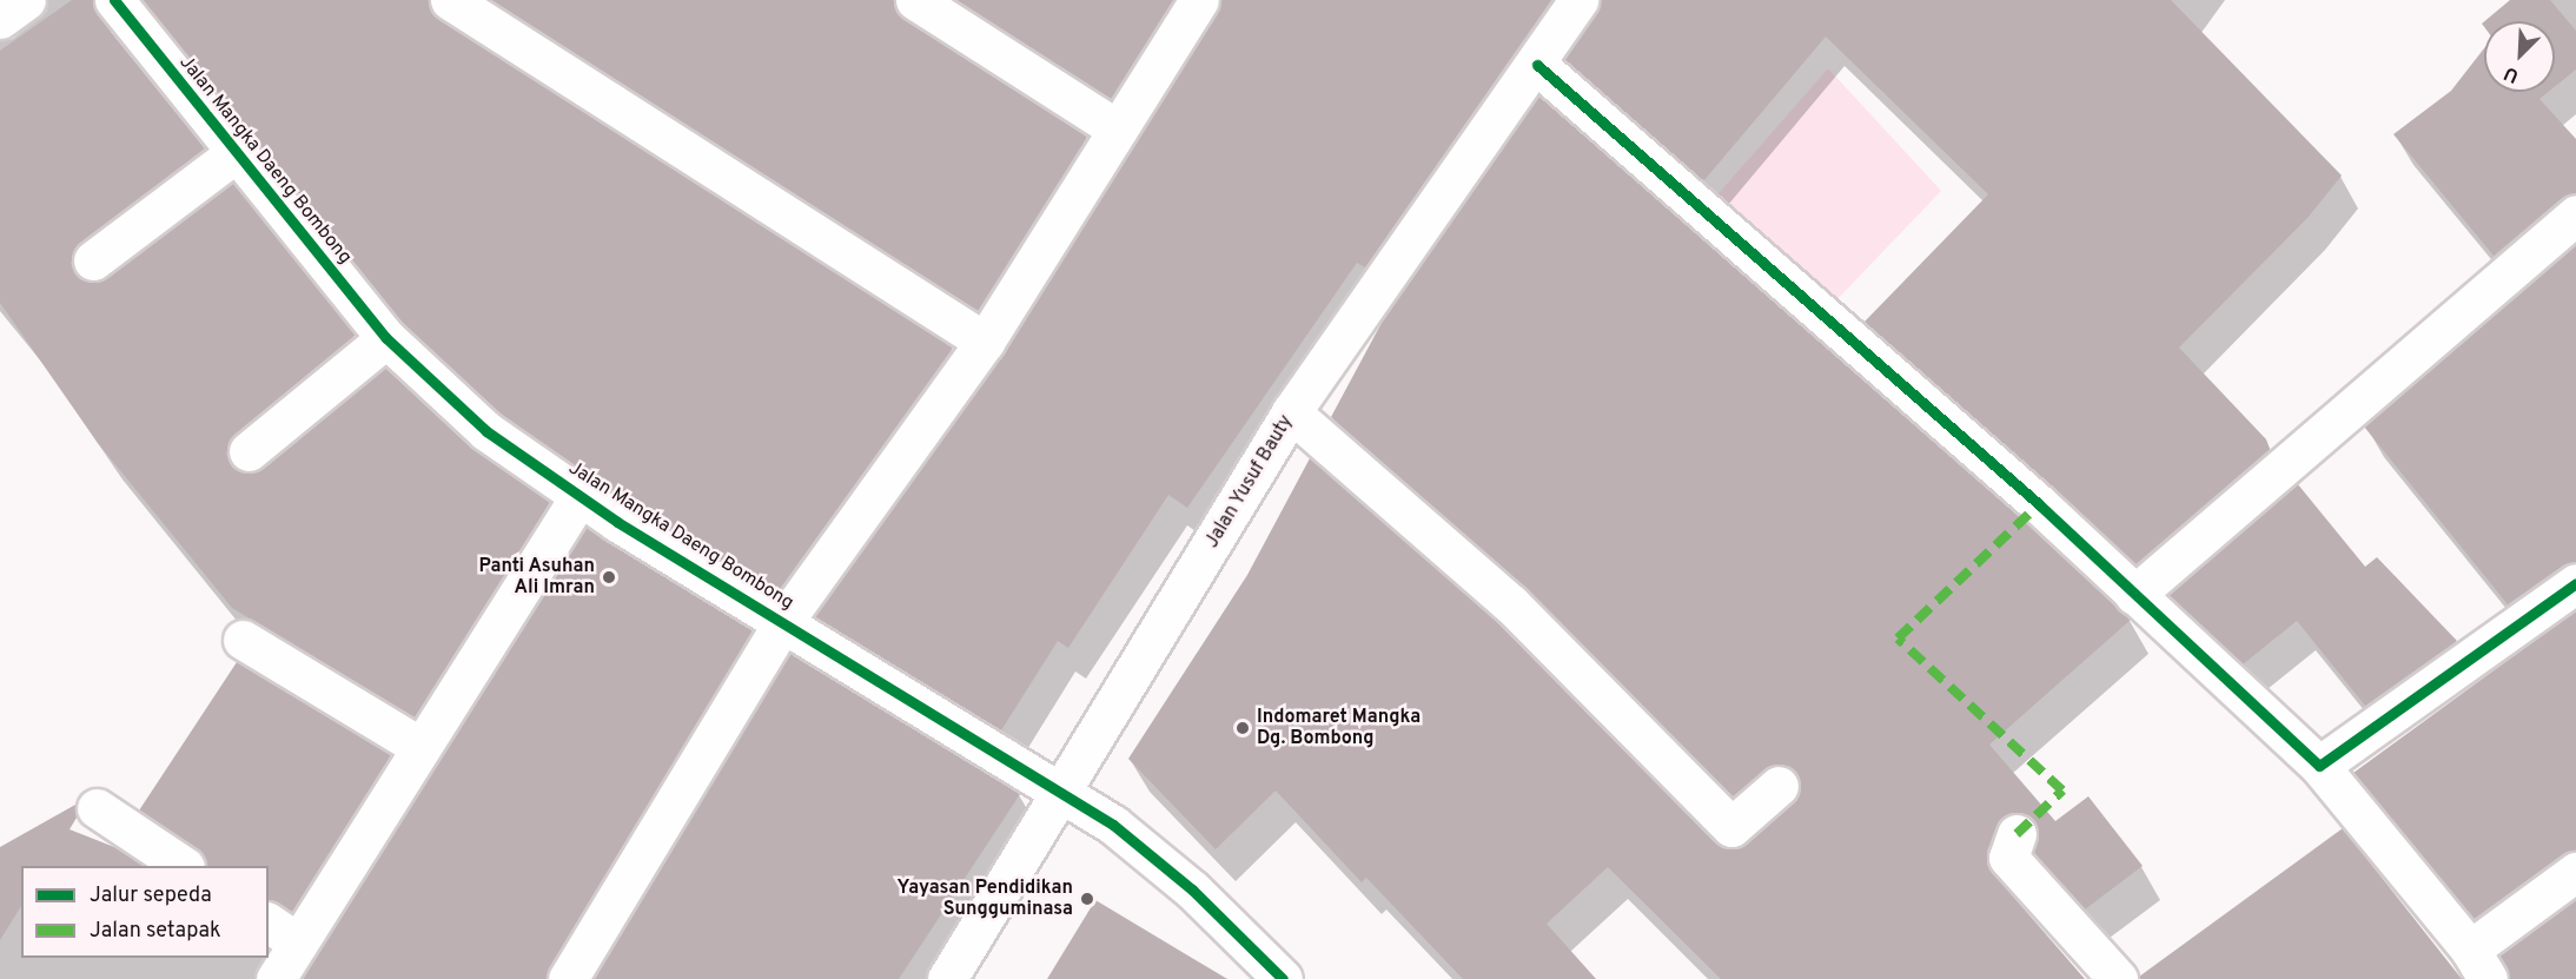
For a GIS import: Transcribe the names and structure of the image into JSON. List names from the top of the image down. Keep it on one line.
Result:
{"streets":{"street":["Jalan Mangka Daeng Bombong","Jalan Yusuf Bauty"]},"crossings":[["Jalan Mangka Daeng Bombong","Jalan Yusuf Bauty"]],"places":["Panti Asuhan Ali Imran","Indomaret Mangka Dg. Bombong","Yayasan Pendidikan Sungguminasa"],"legend":["Jalur sepeda","Jalan setapak"],"north":"bottom left"}
